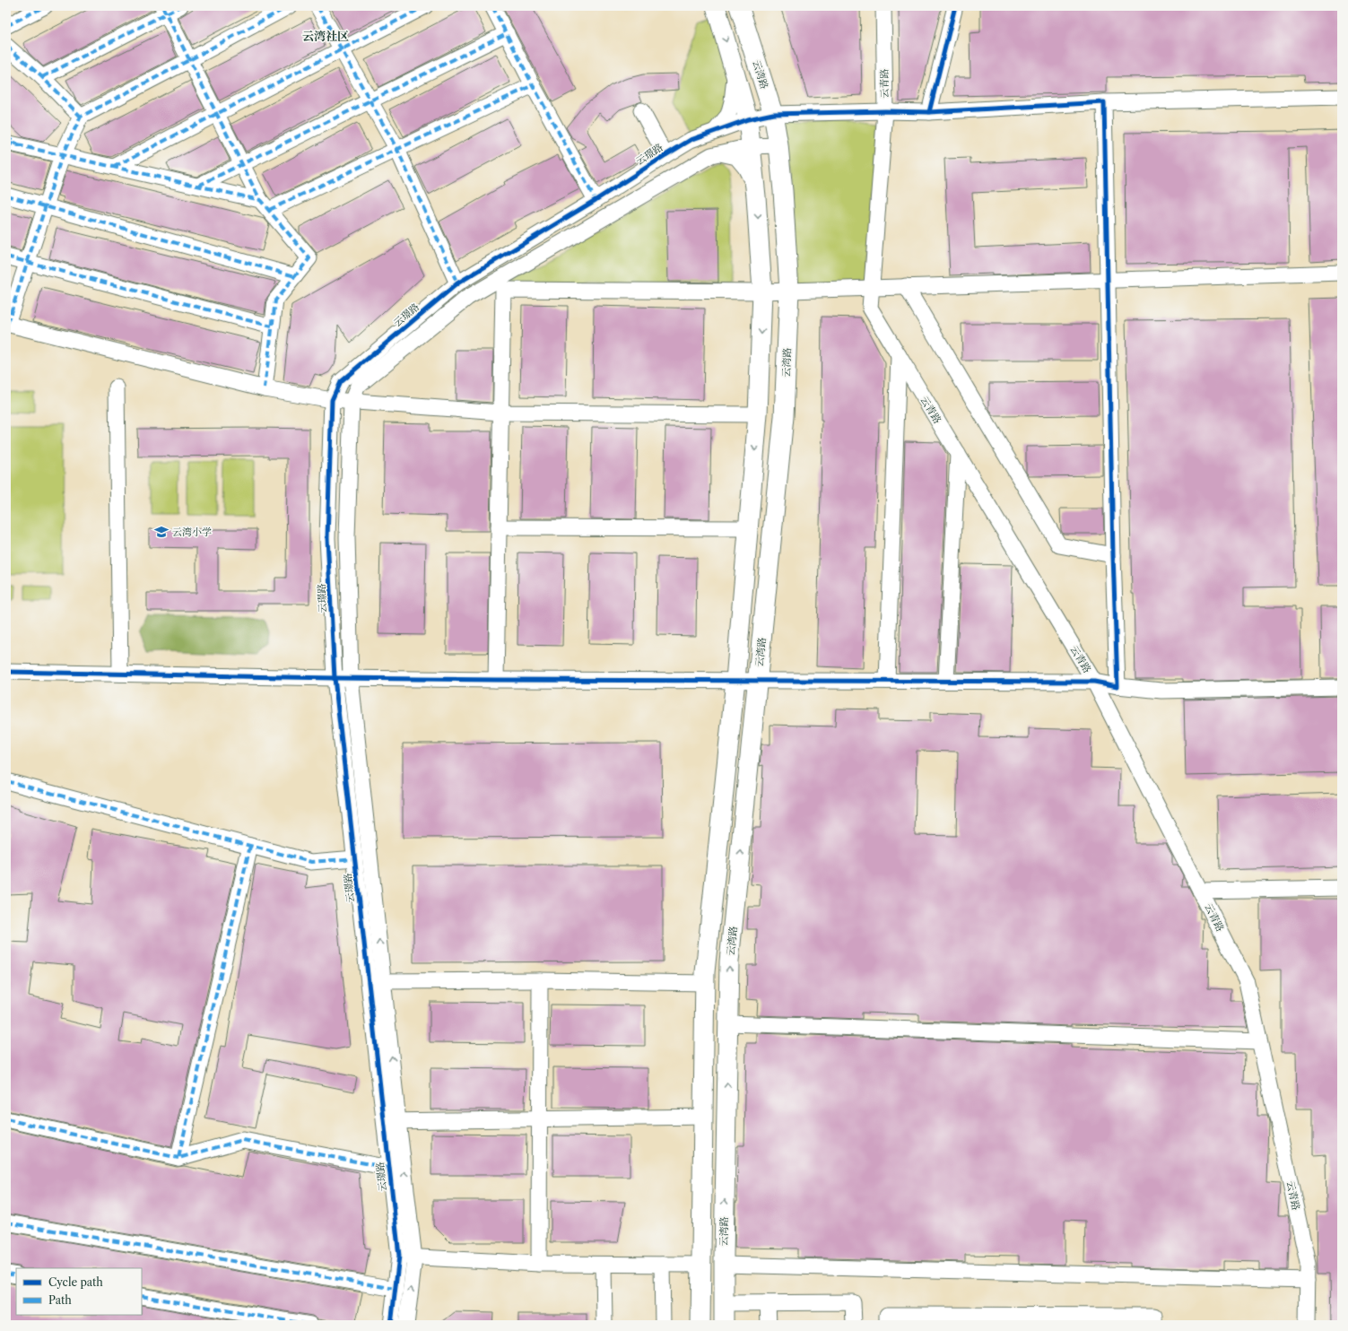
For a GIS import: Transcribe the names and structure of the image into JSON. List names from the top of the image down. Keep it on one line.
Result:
{"streets":{"main road":["云湾路"],"street":["云青路","云璟路"]},"crossings":[["云湾路","云璟路"],["云青路","云璟路"]],"districts":["云湾社区"],"places":{"school or university":["云湾小学"]},"legend":["Cycle path","Path"]}
